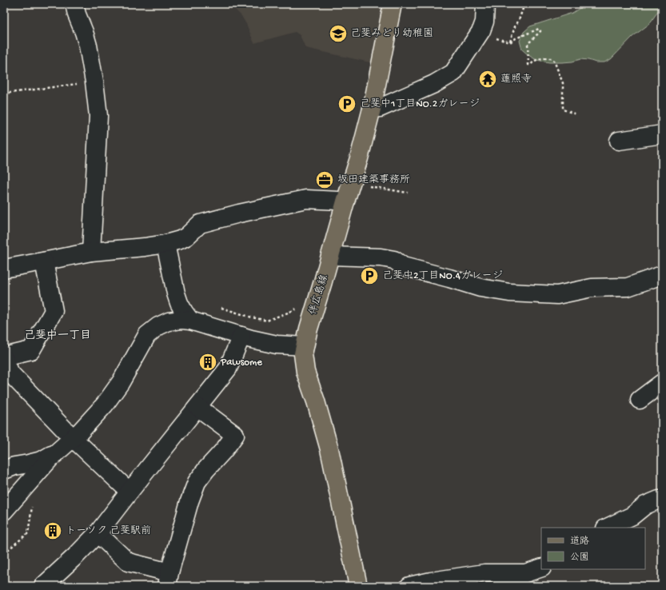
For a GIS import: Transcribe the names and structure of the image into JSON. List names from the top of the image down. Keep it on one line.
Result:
{"streets":{"main road":["伴広島線"]},"districts":["己斐中一丁目"],"places":{"school or university":["己斐みどり幼稚園"],"temple":["蓮照寺"],"parking":["己斐中1丁目NO.2ガレージ","己斐中2丁目NO.4ガレージ"],"office":["坂田建築事務所"],"building":["Pawsome","トーソク 己斐駅前"]},"legend":["道路","公園"]}
